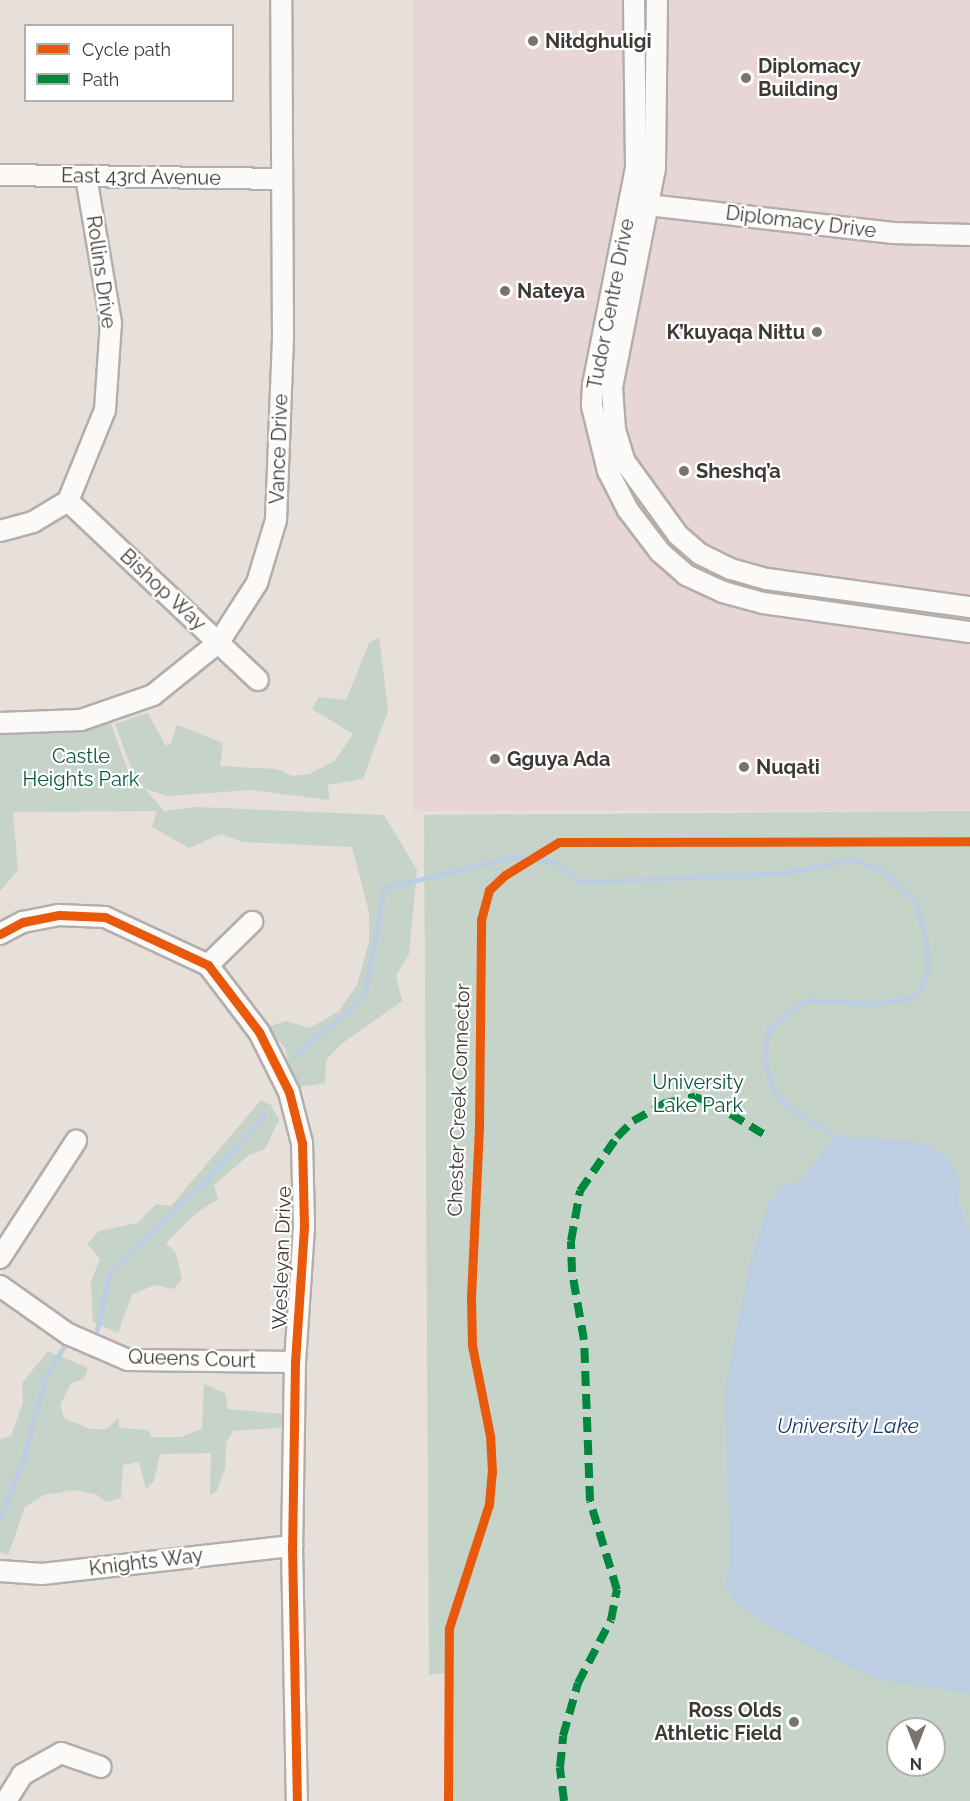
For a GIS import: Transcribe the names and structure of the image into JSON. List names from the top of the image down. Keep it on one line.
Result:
{"streets":{"street":["East 43rd Avenue","Diplomacy Drive","Rollins Drive","Tudor Centre Drive","Vance Drive","Bishop Way","Wesleyan Drive","Queens Court","Knights Way"],"cycle path":["Chester Creek Connector"]},"crossings":[["East 43rd Avenue","Rollins Drive"],["East 43rd Avenue","Vance Drive"],["Diplomacy Drive","Tudor Centre Drive"],["Rollins Drive","Bishop Way"],["Vance Drive","Bishop Way"],["Wesleyan Drive","Queens Court"],["Wesleyan Drive","Knights Way"]],"water":["University Lake"],"parks":["Castle Heights Park","University Lake Park"],"places":["Niłdghuligi","Diplomacy Building","Nateya","K’kuyaqa Niłtu","Sheshq’a","Gguya Ada","Nuqałi","Ross Olds Athletic Field"],"legend":["Cycle path","Path"],"north":"bottom"}
